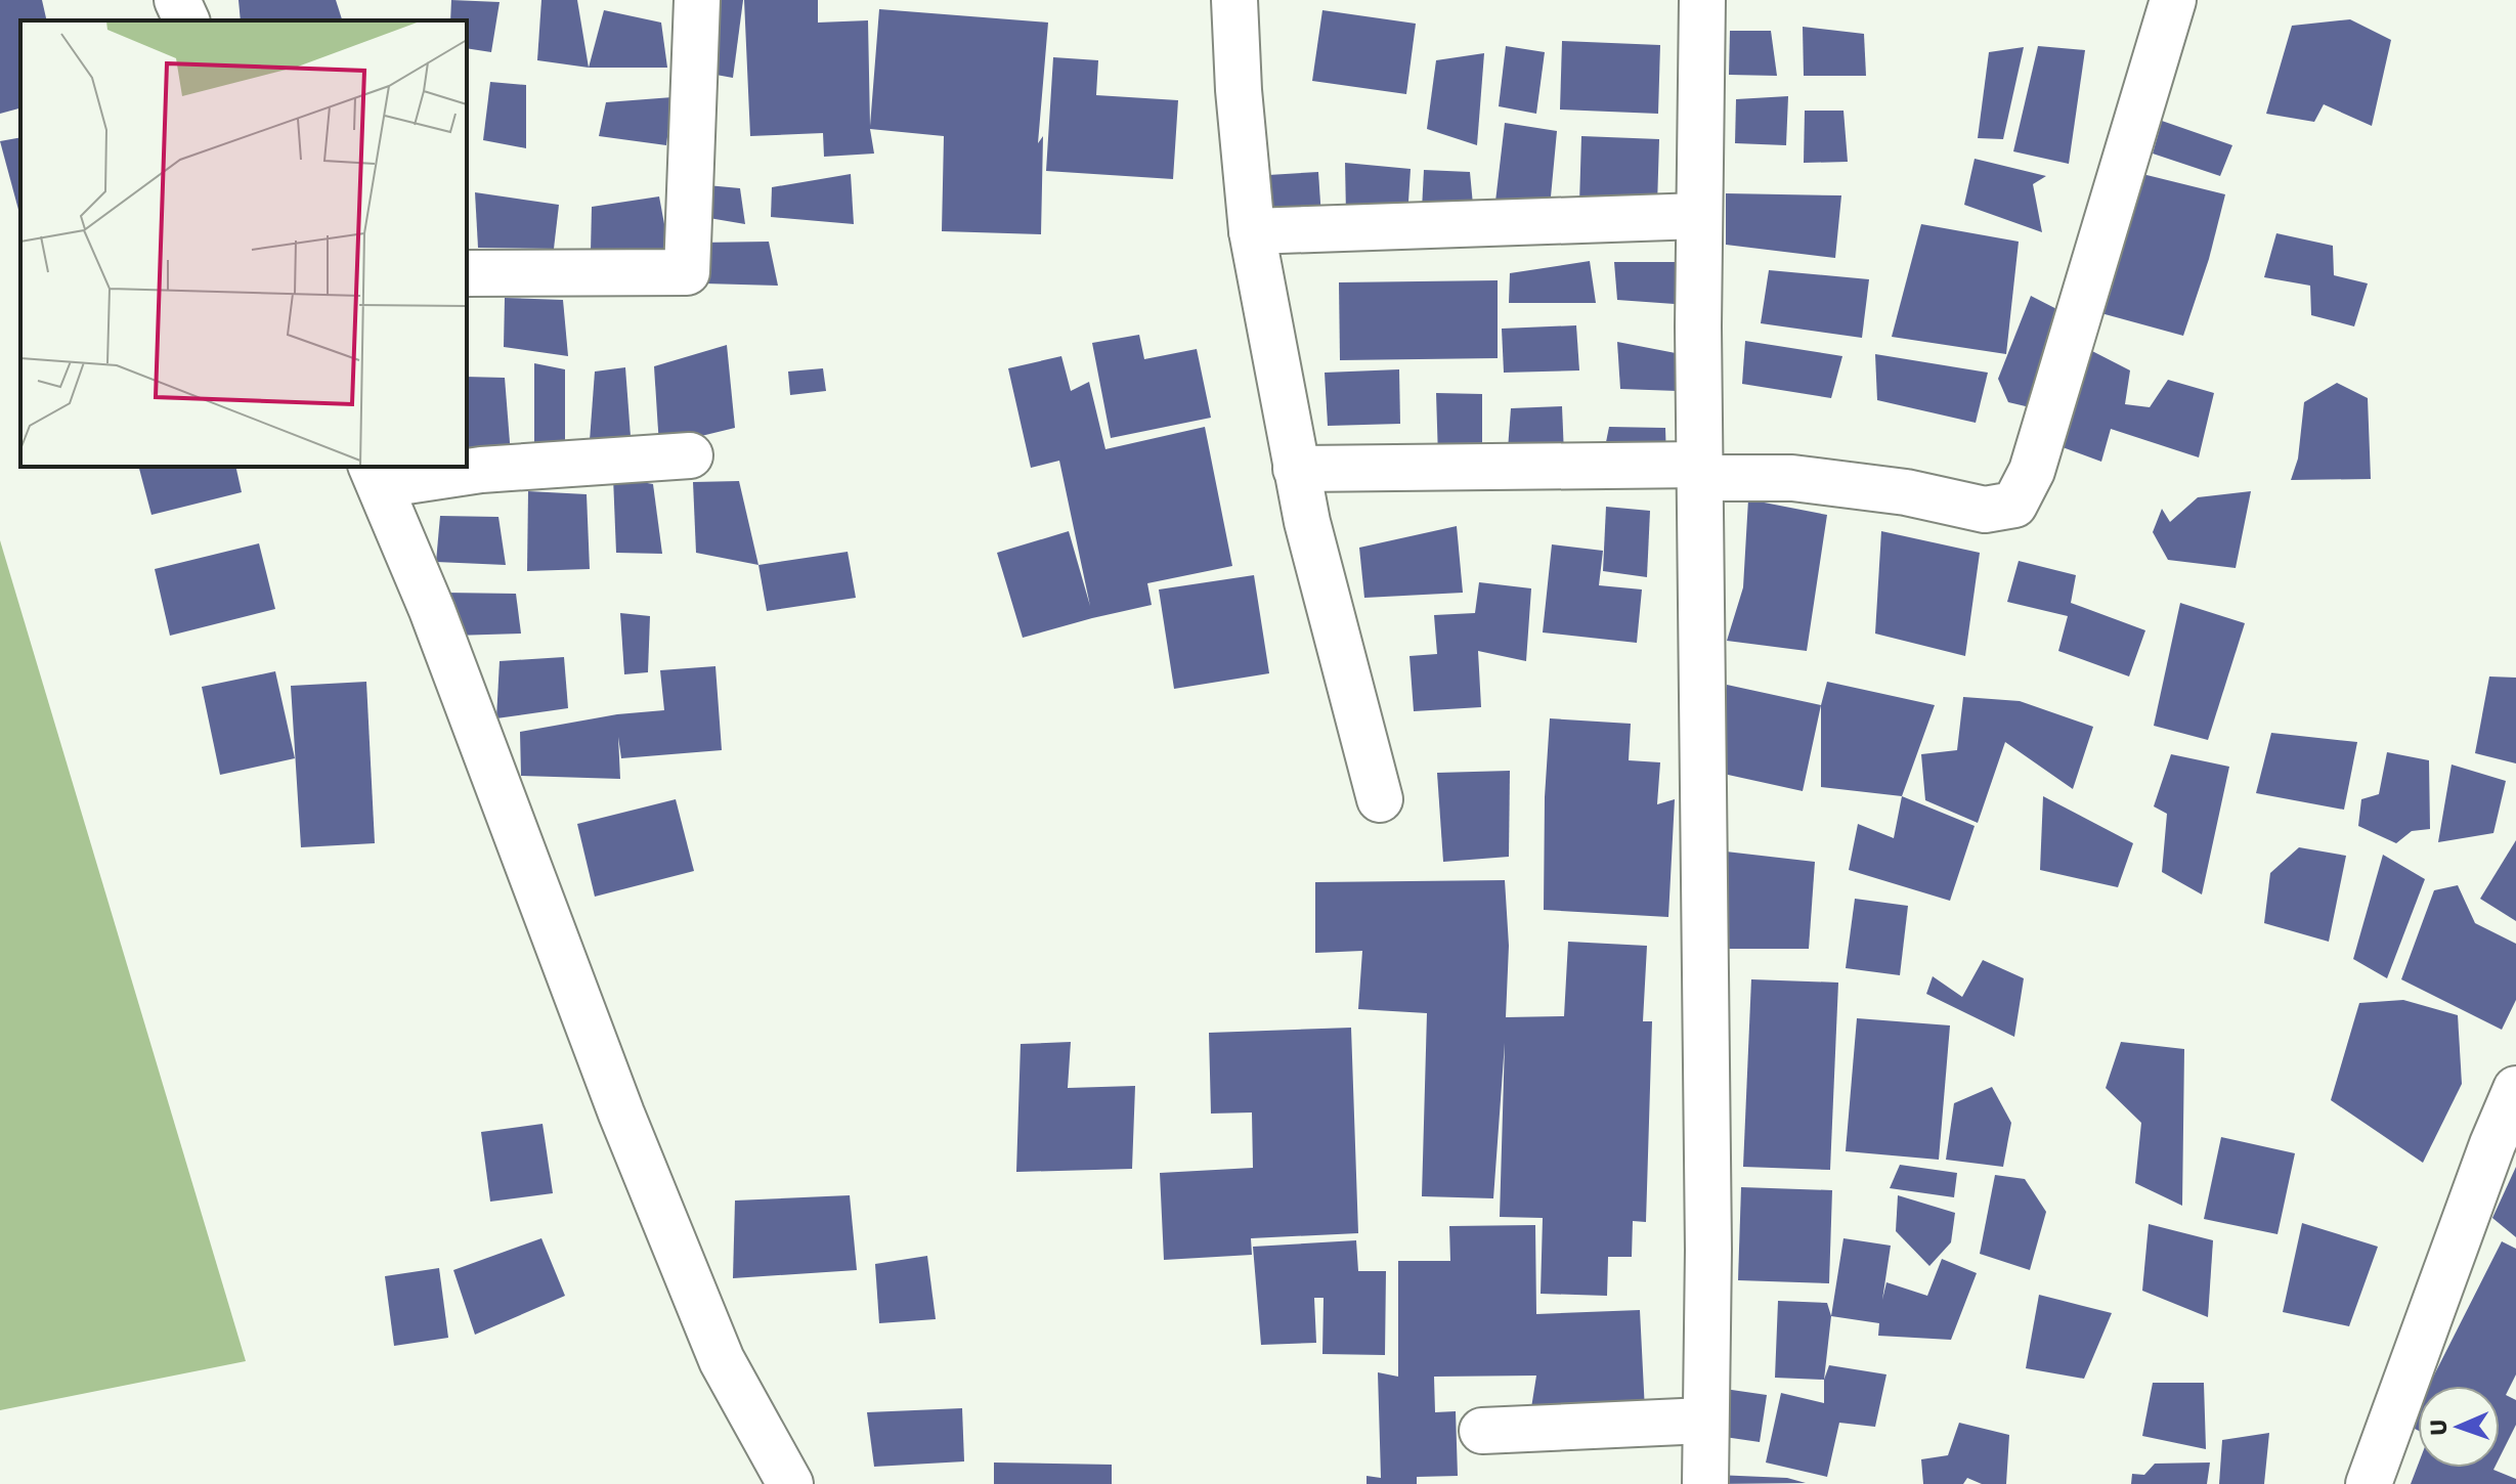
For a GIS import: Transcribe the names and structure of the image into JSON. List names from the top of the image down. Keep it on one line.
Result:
{"north":"left"}
